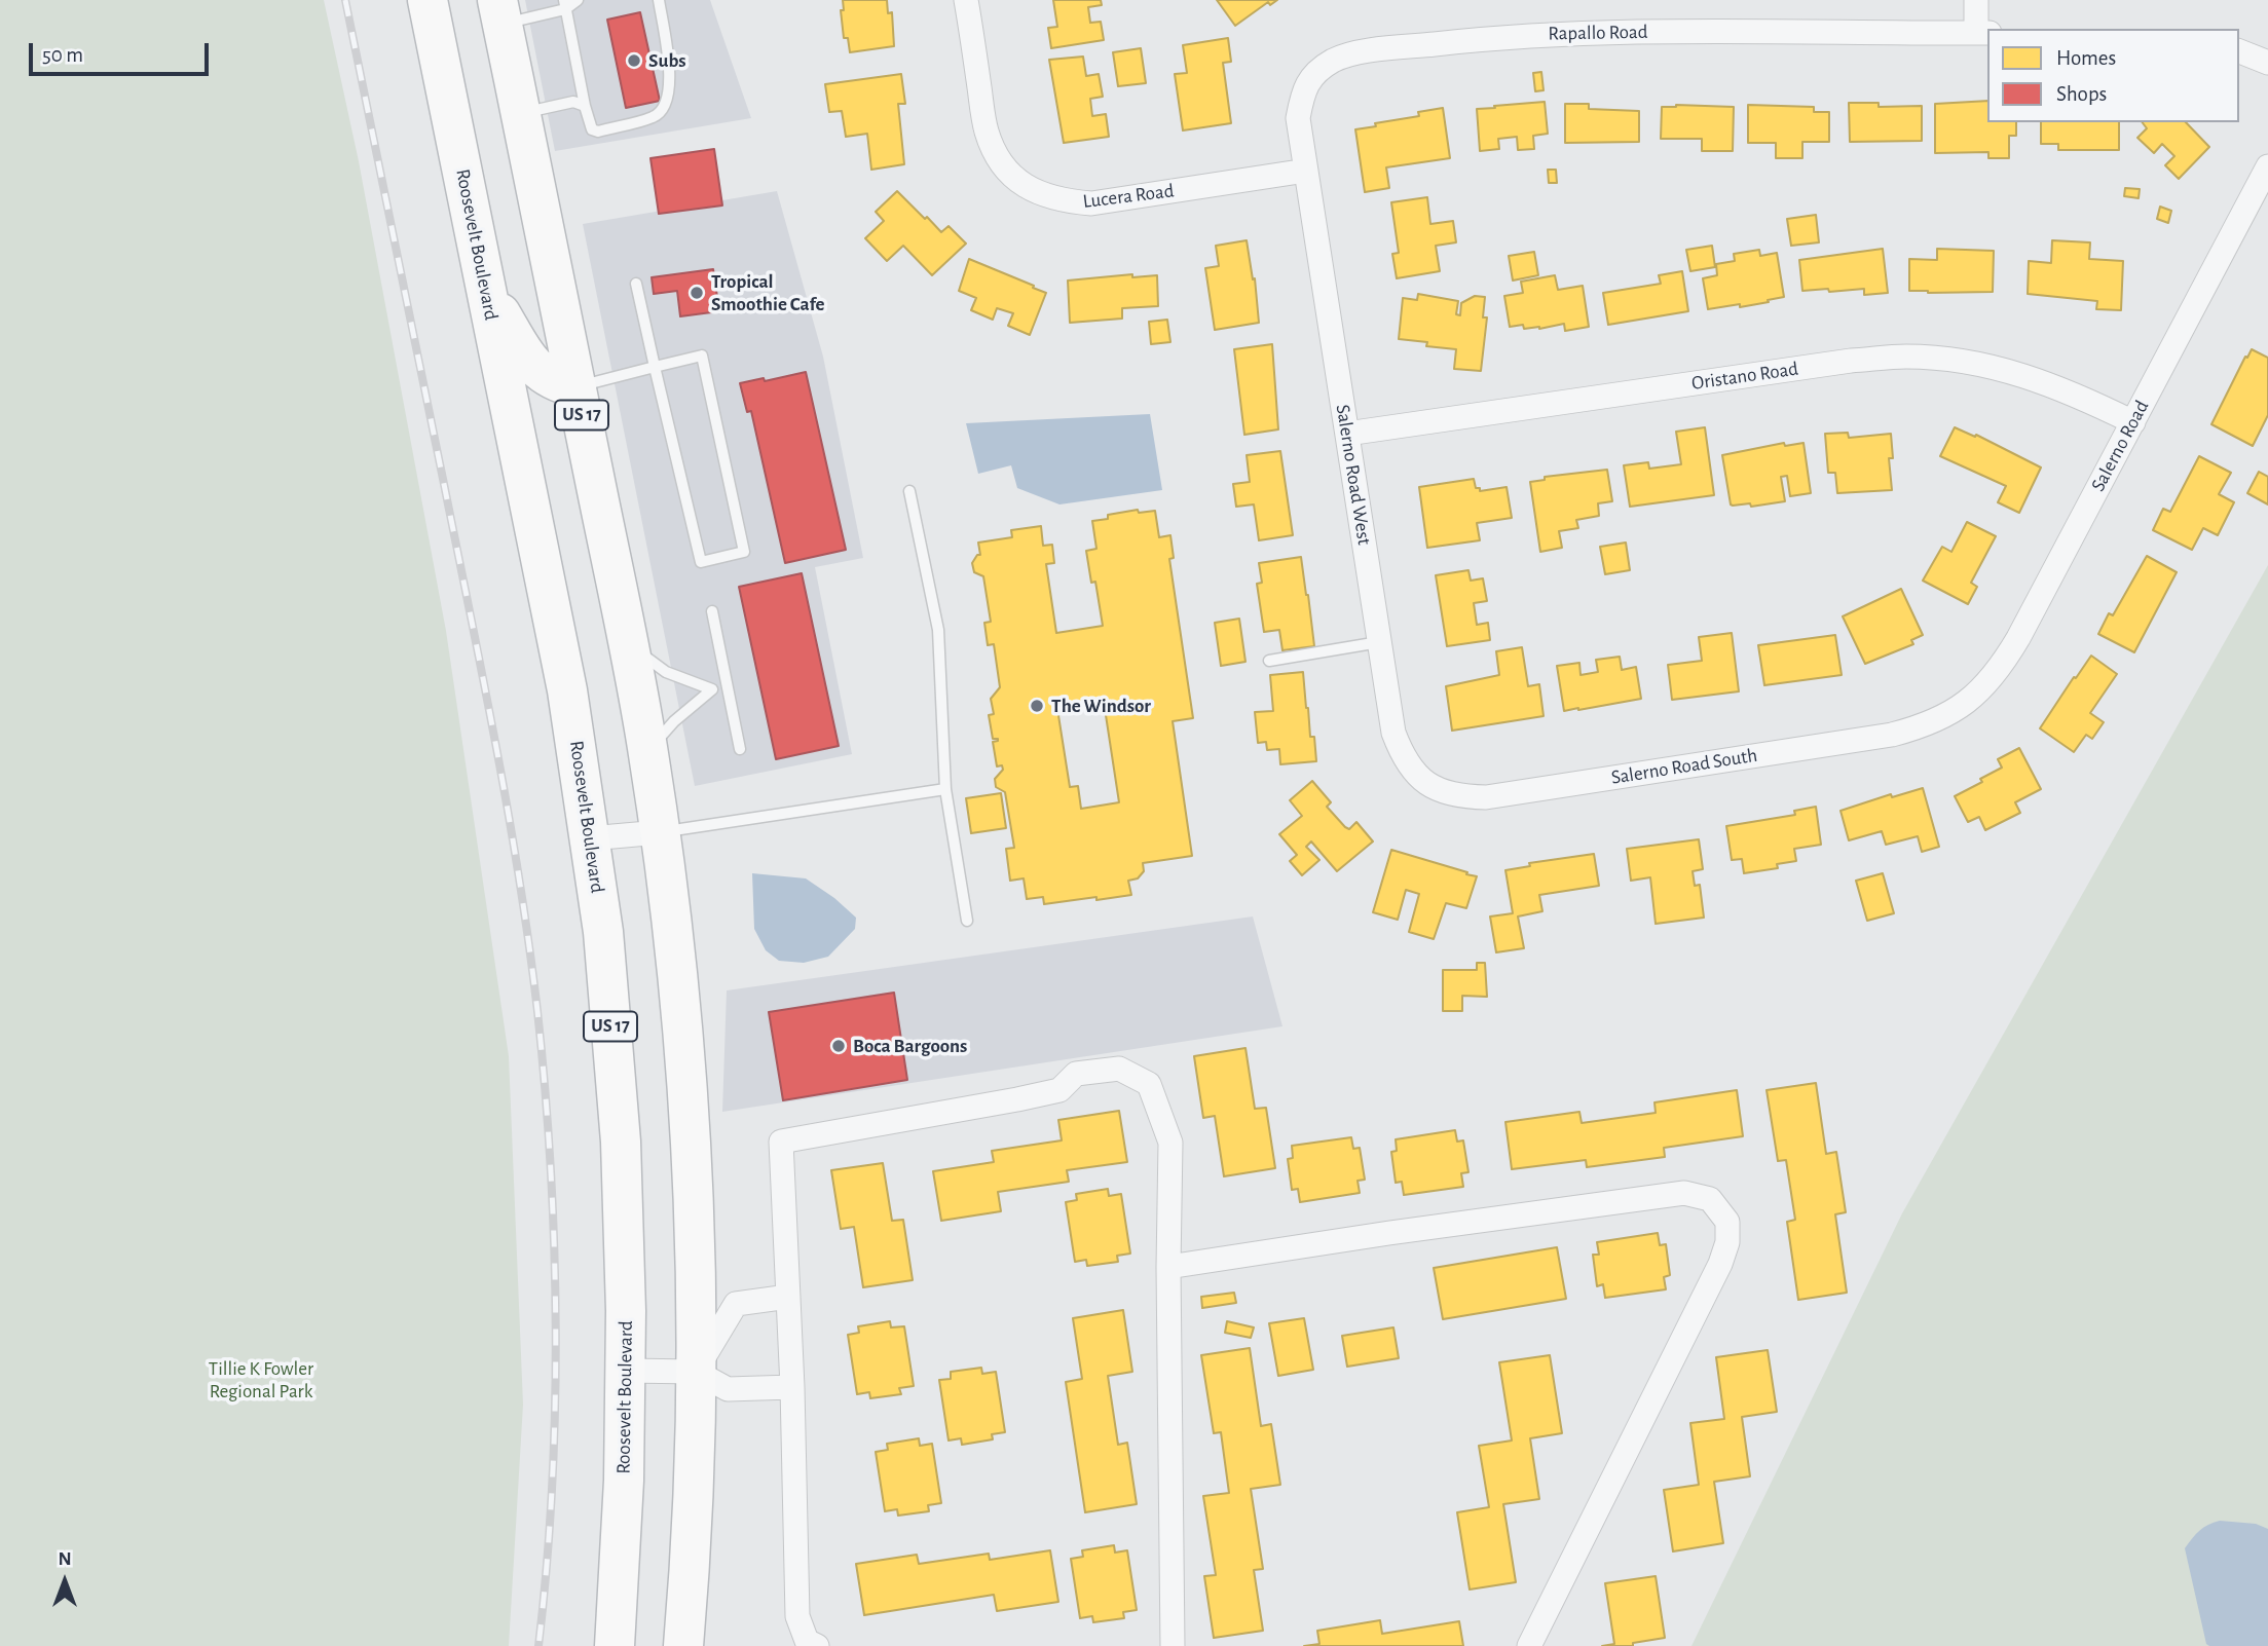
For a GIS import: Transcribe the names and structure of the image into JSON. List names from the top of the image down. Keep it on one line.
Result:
{"streets":{"highway":["Roosevelt Boulevard","US 17"],"street":["Rapallo Road","Lucera Road","Oristano Road","Salerno Road","Salerno Road West","Salerno Road South"]},"crossings":[["Rapallo Road","Lucera Road"],["Rapallo Road","Salerno Road West"],["Lucera Road","Salerno Road West"],["Oristano Road","Salerno Road"],["Oristano Road","Salerno Road West"],["Salerno Road","Salerno Road South"],["Salerno Road West","Salerno Road South"]],"parks":["Tillie K Fowler Regional Park"],"places":["Subs","Tropical Smoothie Cafe","The Windsor","Boca Bargoons"],"legend":["Homes","Shops"],"scale_bar":"50 m","north":"top"}
